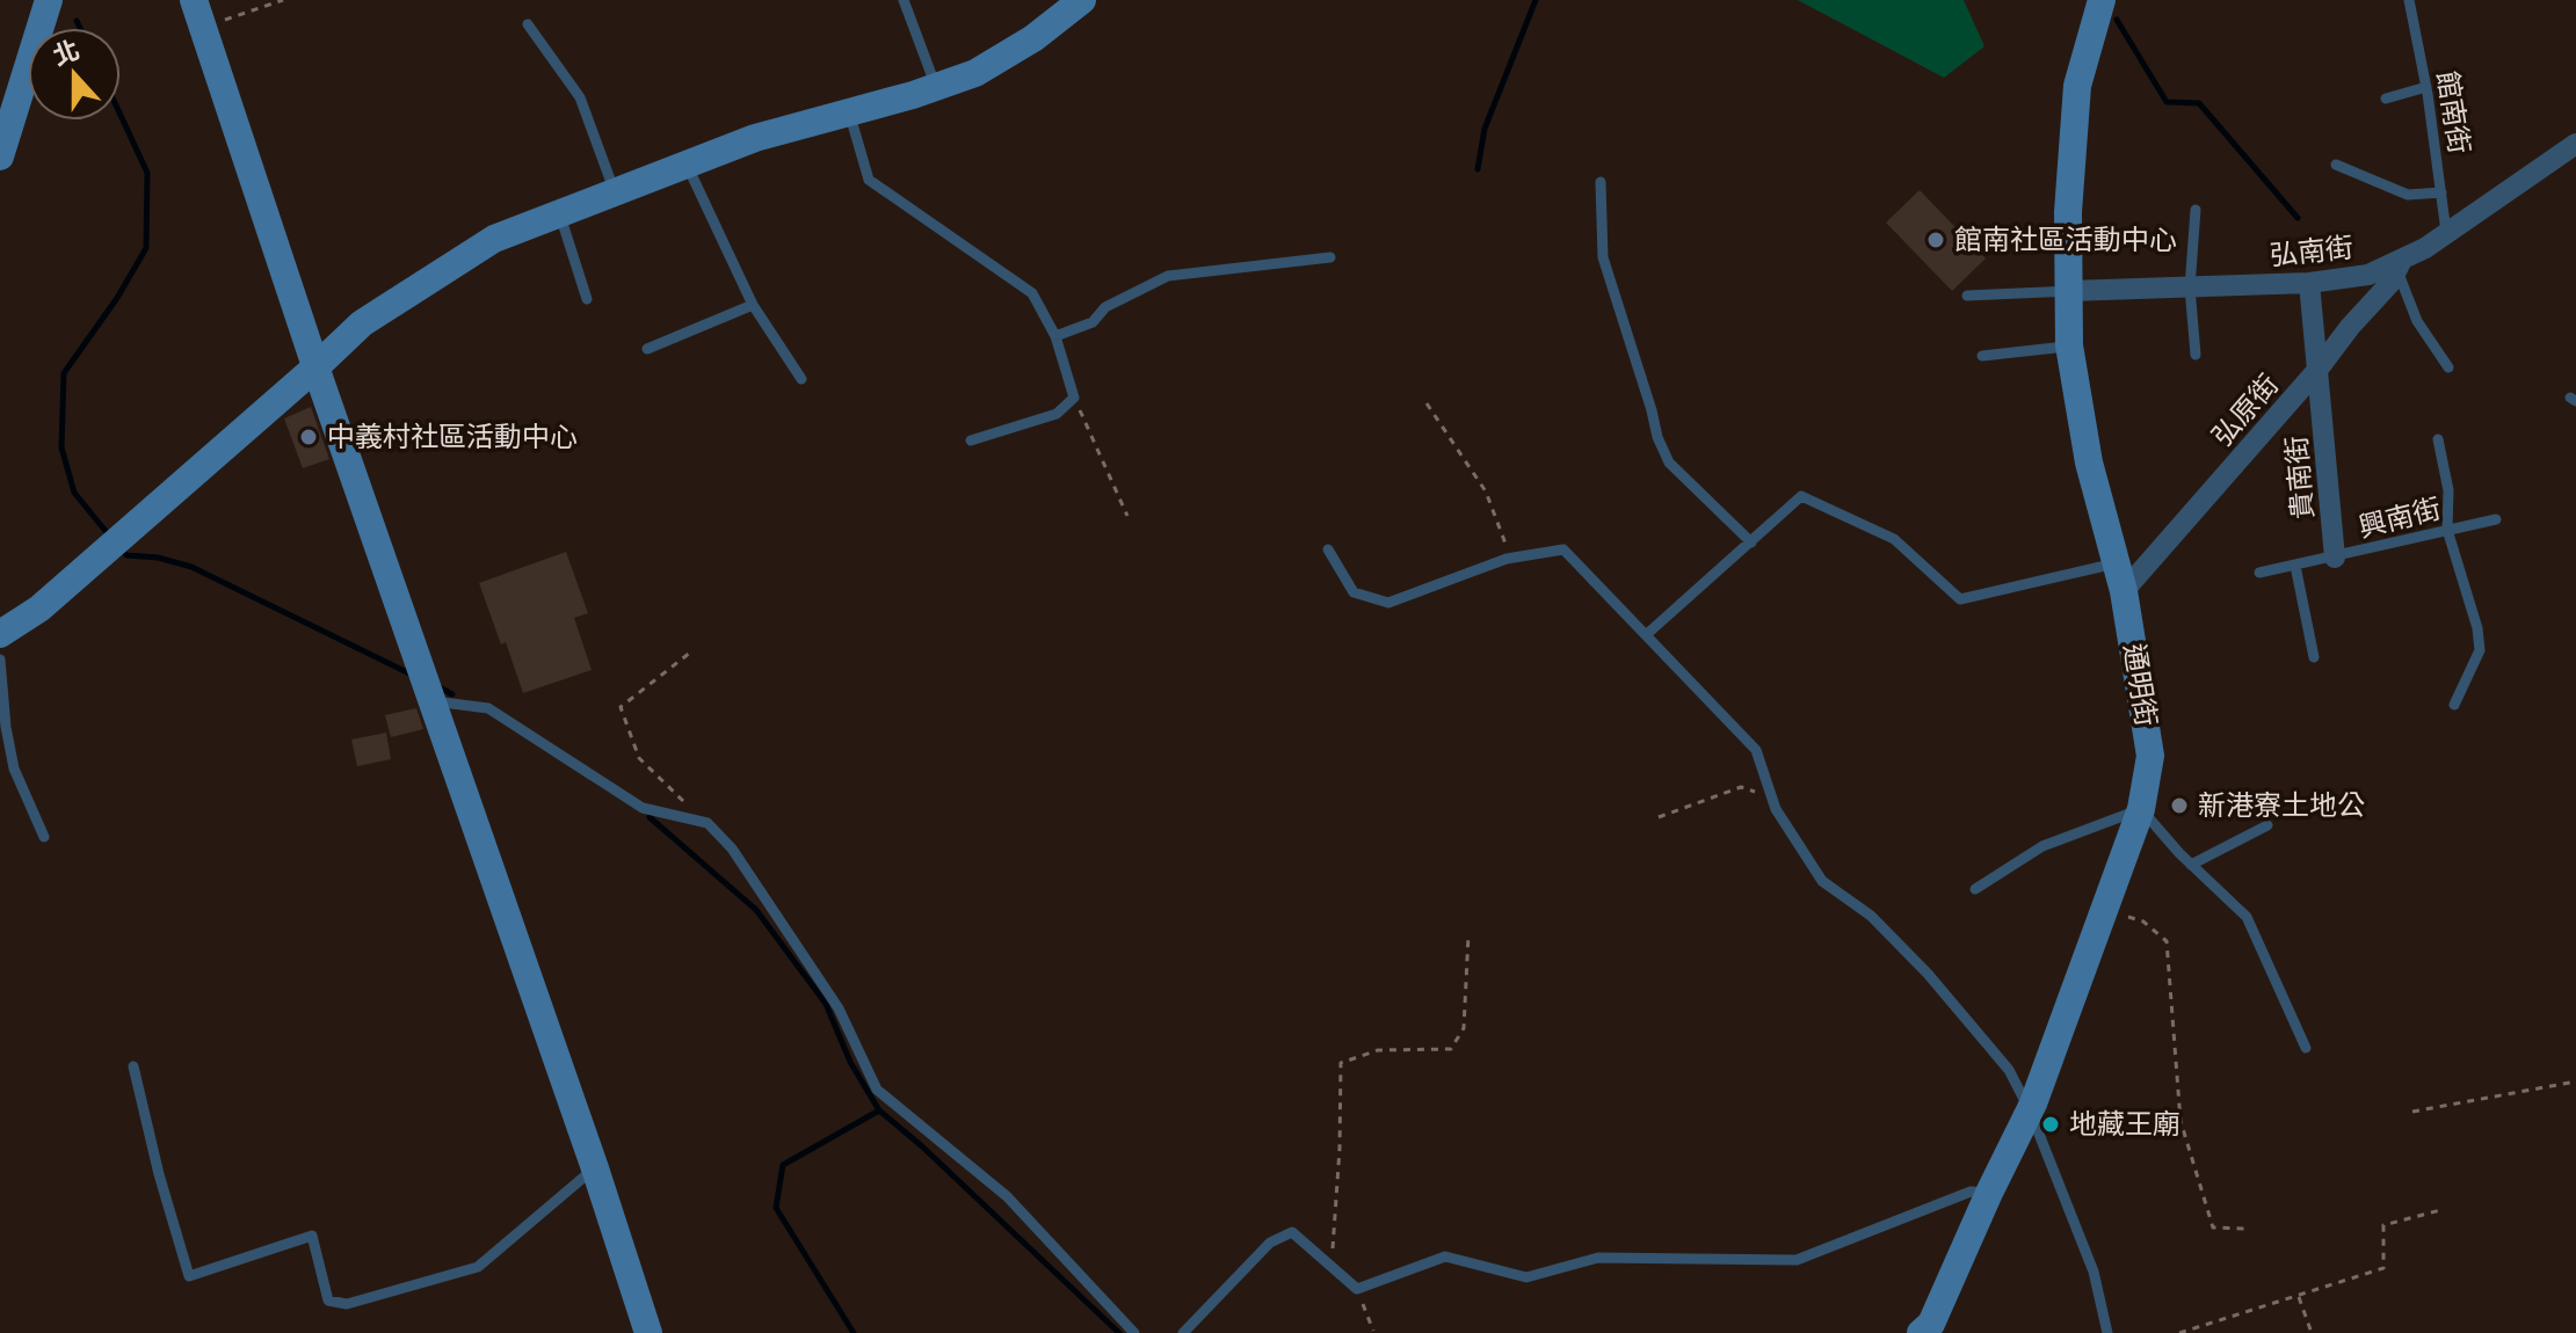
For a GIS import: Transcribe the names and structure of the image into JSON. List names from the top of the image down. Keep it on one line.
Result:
{"streets":{"street":["弘南街","弘原街","貴南街","通明街"],"lane":["館南街","興南街"]},"crossings":[["館南街","弘南街"],["弘南街","弘原街"],["弘南街","貴南街"],["弘南街","通明街"],["弘原街","貴南街"],["弘原街","通明街"],["貴南街","興南街"]],"places":["館南社區活動中心","中義村社區活動中心","新港寮土地公","地藏王廟"],"north":"top"}
